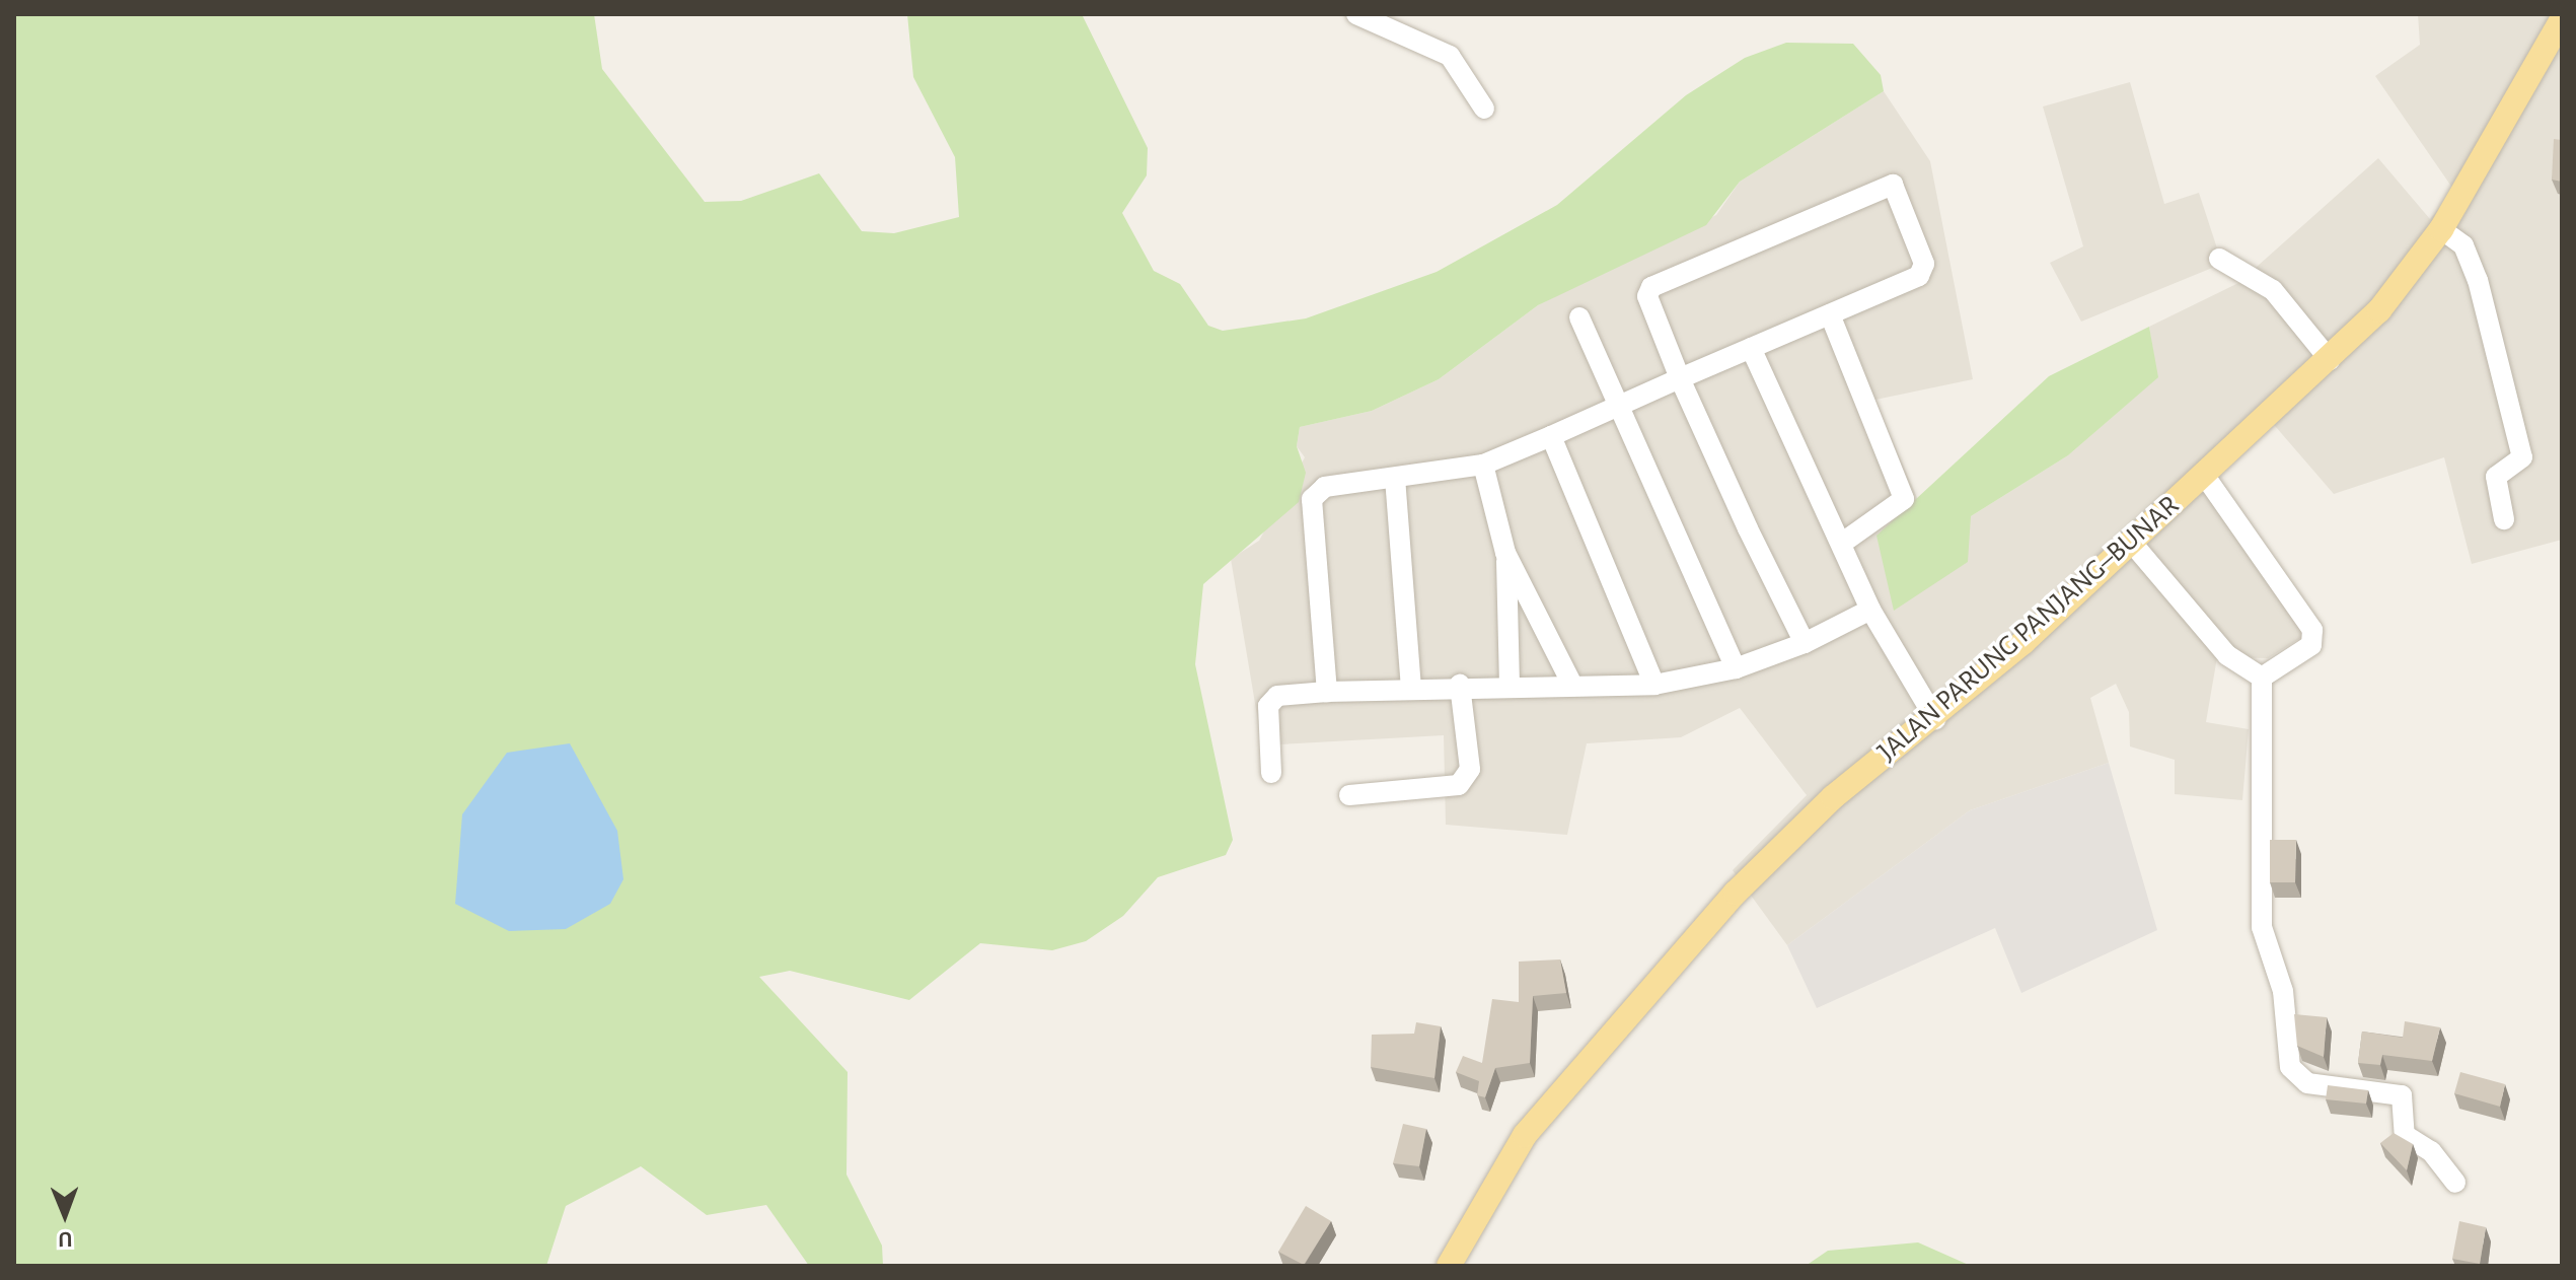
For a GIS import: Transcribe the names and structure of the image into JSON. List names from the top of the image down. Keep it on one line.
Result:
{"streets":{"main road":["JALAN PARUNG PANJANG–BUNAR"]},"north":"bottom"}
